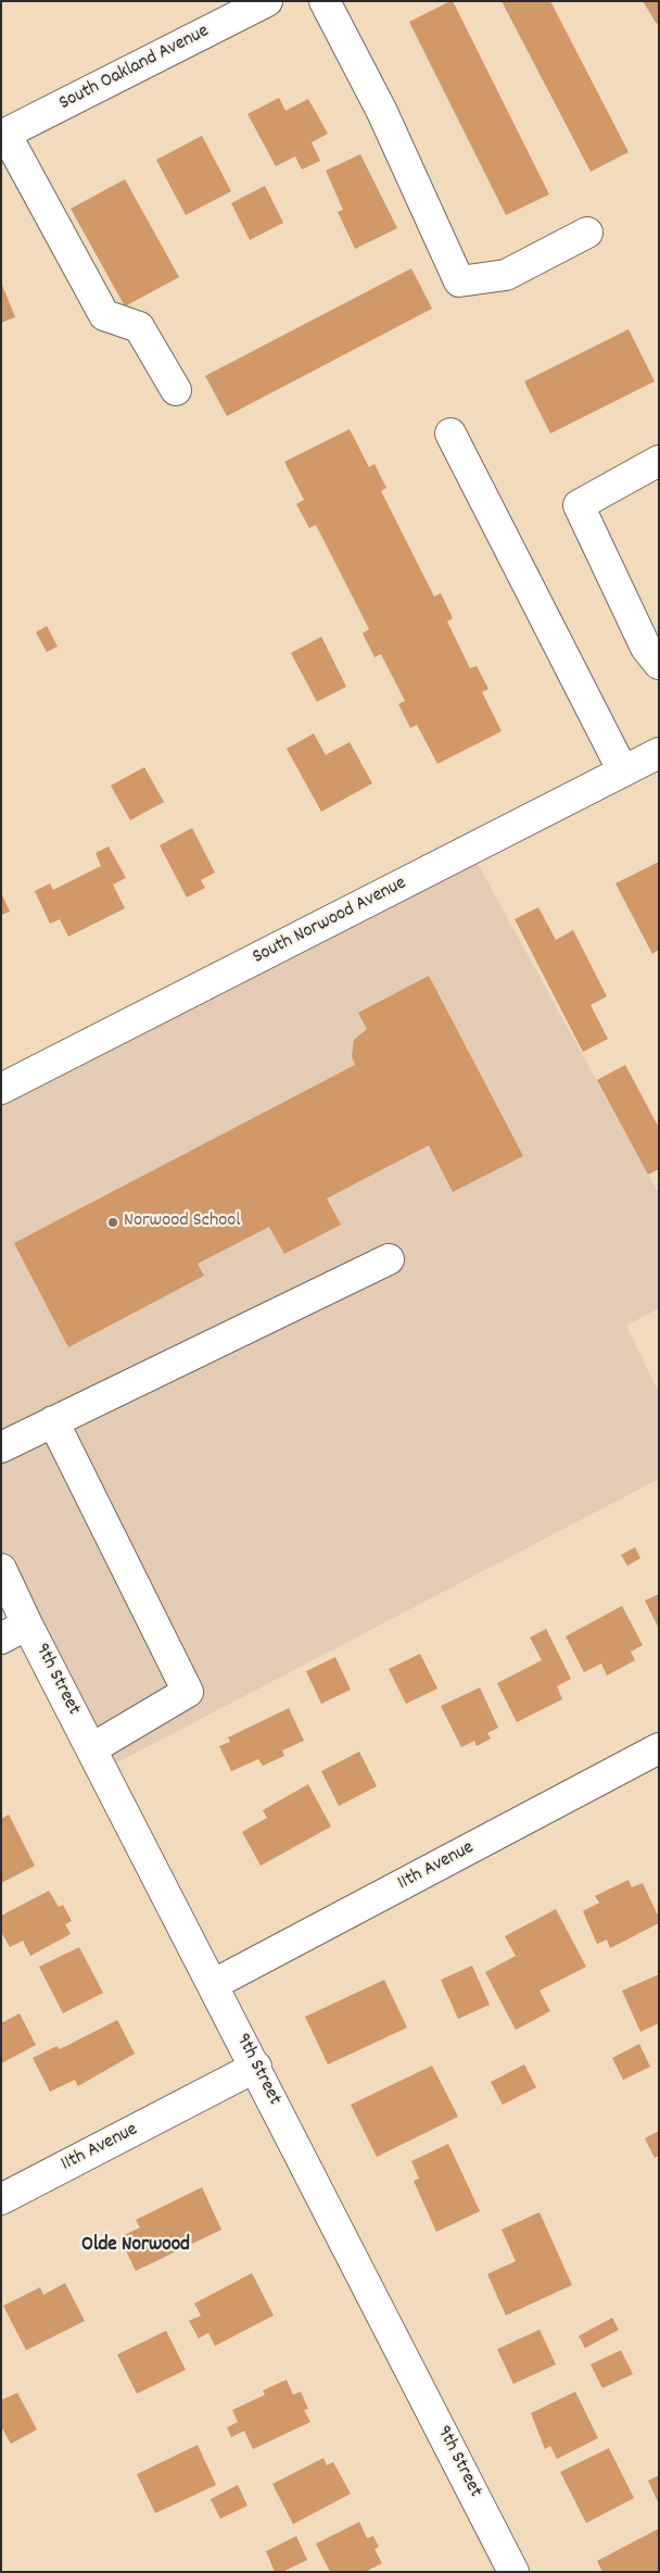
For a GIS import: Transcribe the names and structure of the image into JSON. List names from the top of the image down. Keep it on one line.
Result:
{"streets":{"street":["South Oakland Avenue","South Norwood Avenue","9th Street","11th Avenue"]},"crossings":[["9th Street","11th Avenue"]],"districts":["Olde Norwood"],"places":["Norwood School"]}
